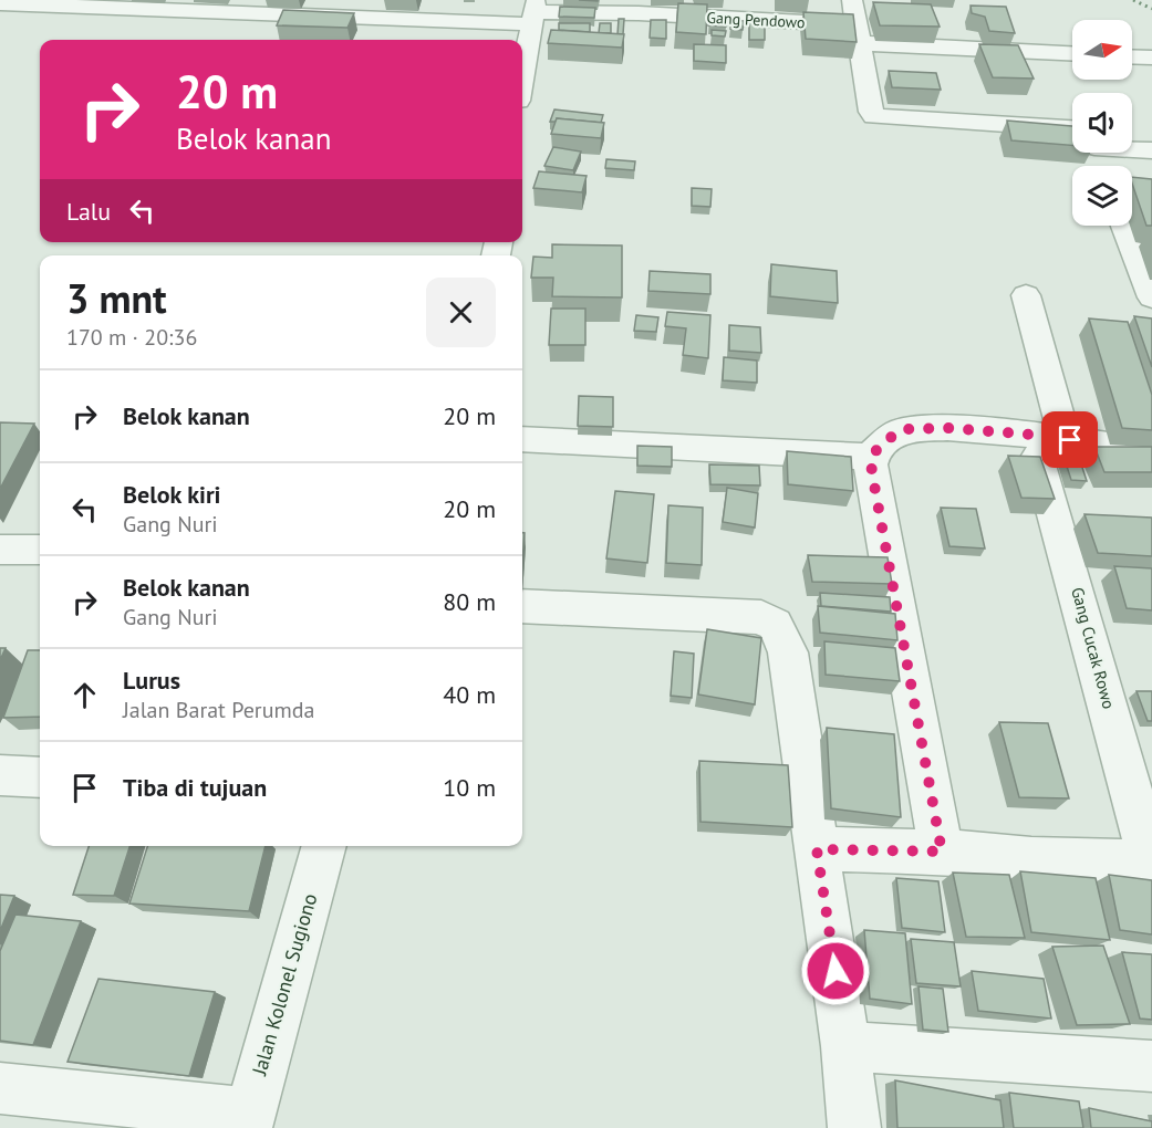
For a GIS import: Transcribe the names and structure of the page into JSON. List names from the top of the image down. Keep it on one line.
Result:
{"streets":{"street":["Gang Pendowo","Gang Cucak Rowo","Jalan Kolonel Sugiono"]},"north":"right","page":{"turn":["20 m","Belok kanan"],"then":"Lalu","heading":["3 mnt","170 m · 20:36"],"list":[{"name":"Belok kanan","value":"20 m"},{"name":"Belok kiri","note":"Gang Nuri","value":"20 m"},{"name":"Belok kanan","note":"Gang Nuri","value":"80 m"},{"name":"Lurus","note":"Jalan Barat Perumda","value":"40 m"},{"name":"Tiba di tujuan","value":"10 m"}]}}
